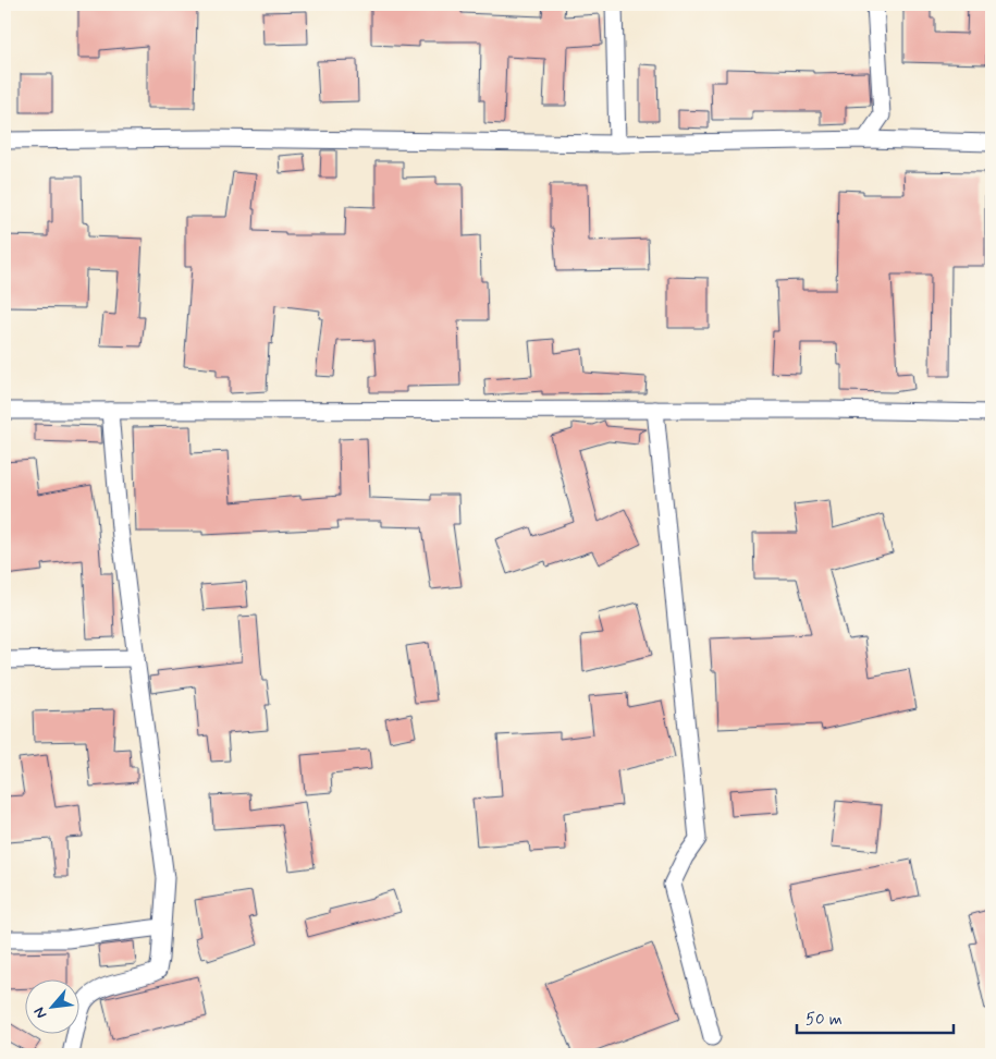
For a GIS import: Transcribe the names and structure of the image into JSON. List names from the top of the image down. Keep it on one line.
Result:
{"scale_bar":"50 m","north":"bottom left"}
